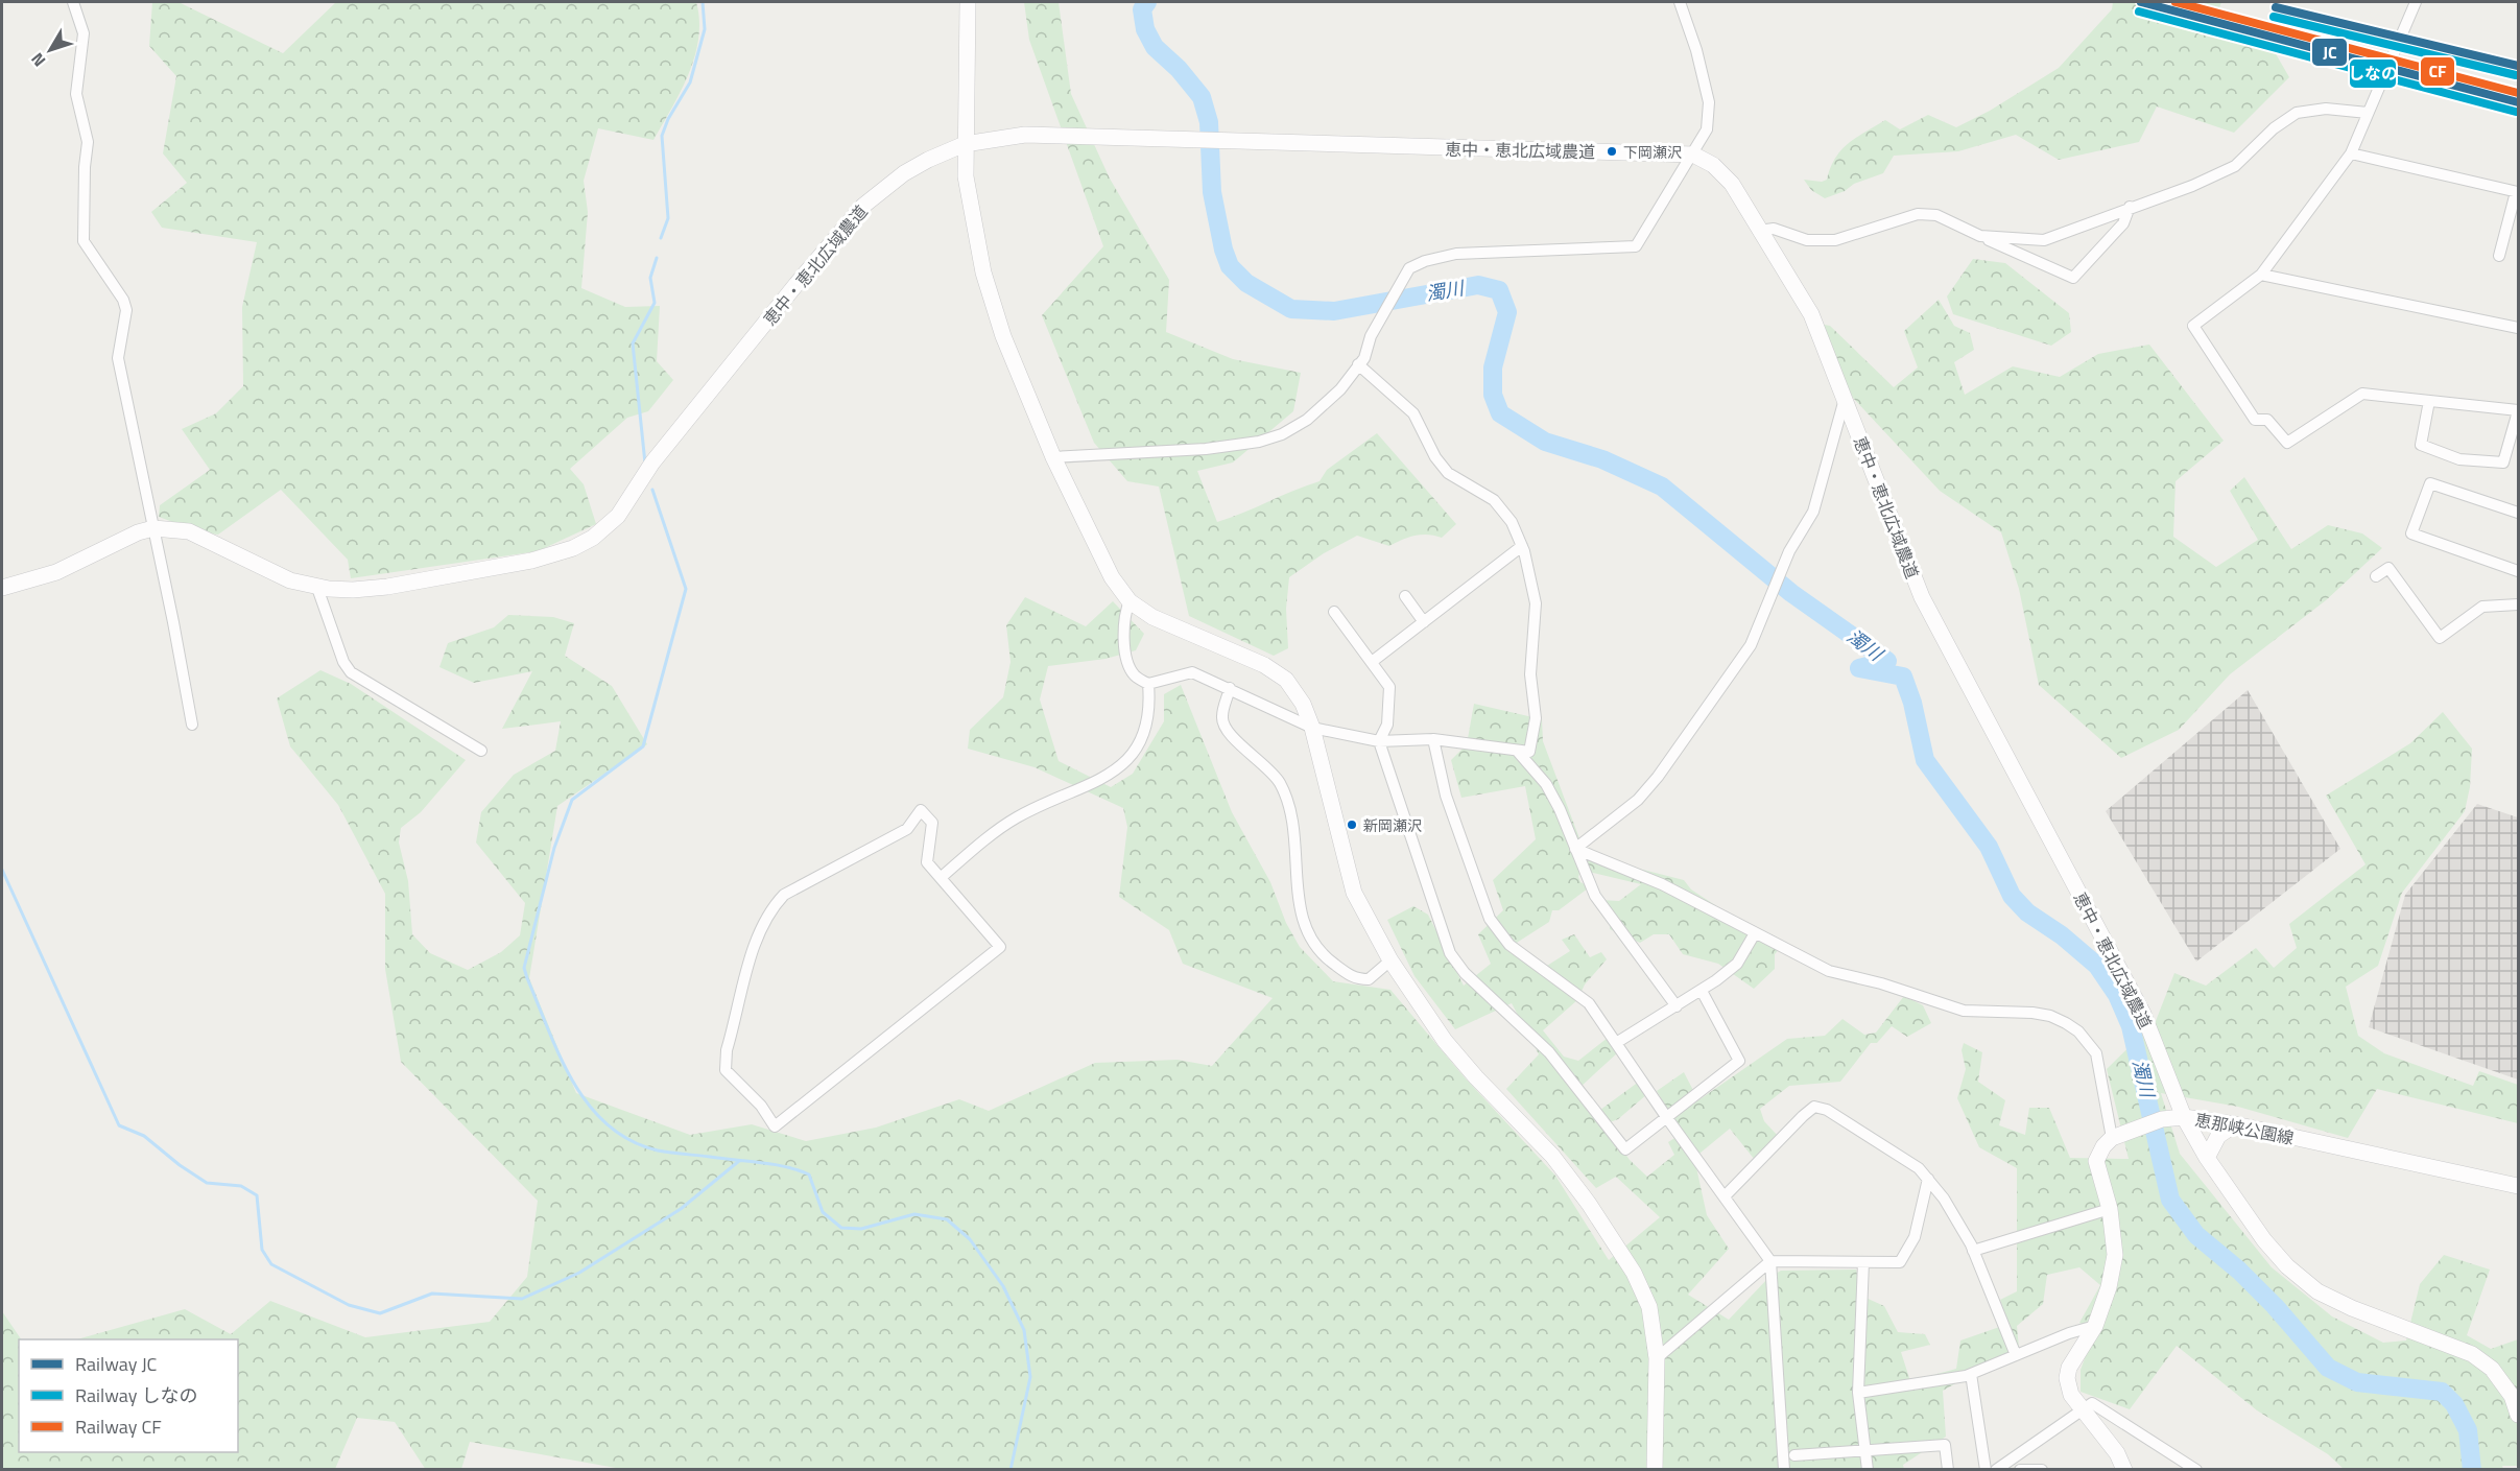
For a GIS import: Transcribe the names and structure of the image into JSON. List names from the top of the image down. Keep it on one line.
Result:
{"streets":{"street":["恵中・恵北広域農道","恵那峡公園線"]},"crossings":[["恵中・恵北広域農道","恵那峡公園線"]],"water":["濁川"],"places":["下岡瀬沢","新岡瀬沢"],"lines":["rail line JC","rail line CF","rail line しなの"],"legend":["Railway JC","Railway しなの","Railway CF"],"north":"bottom left"}
